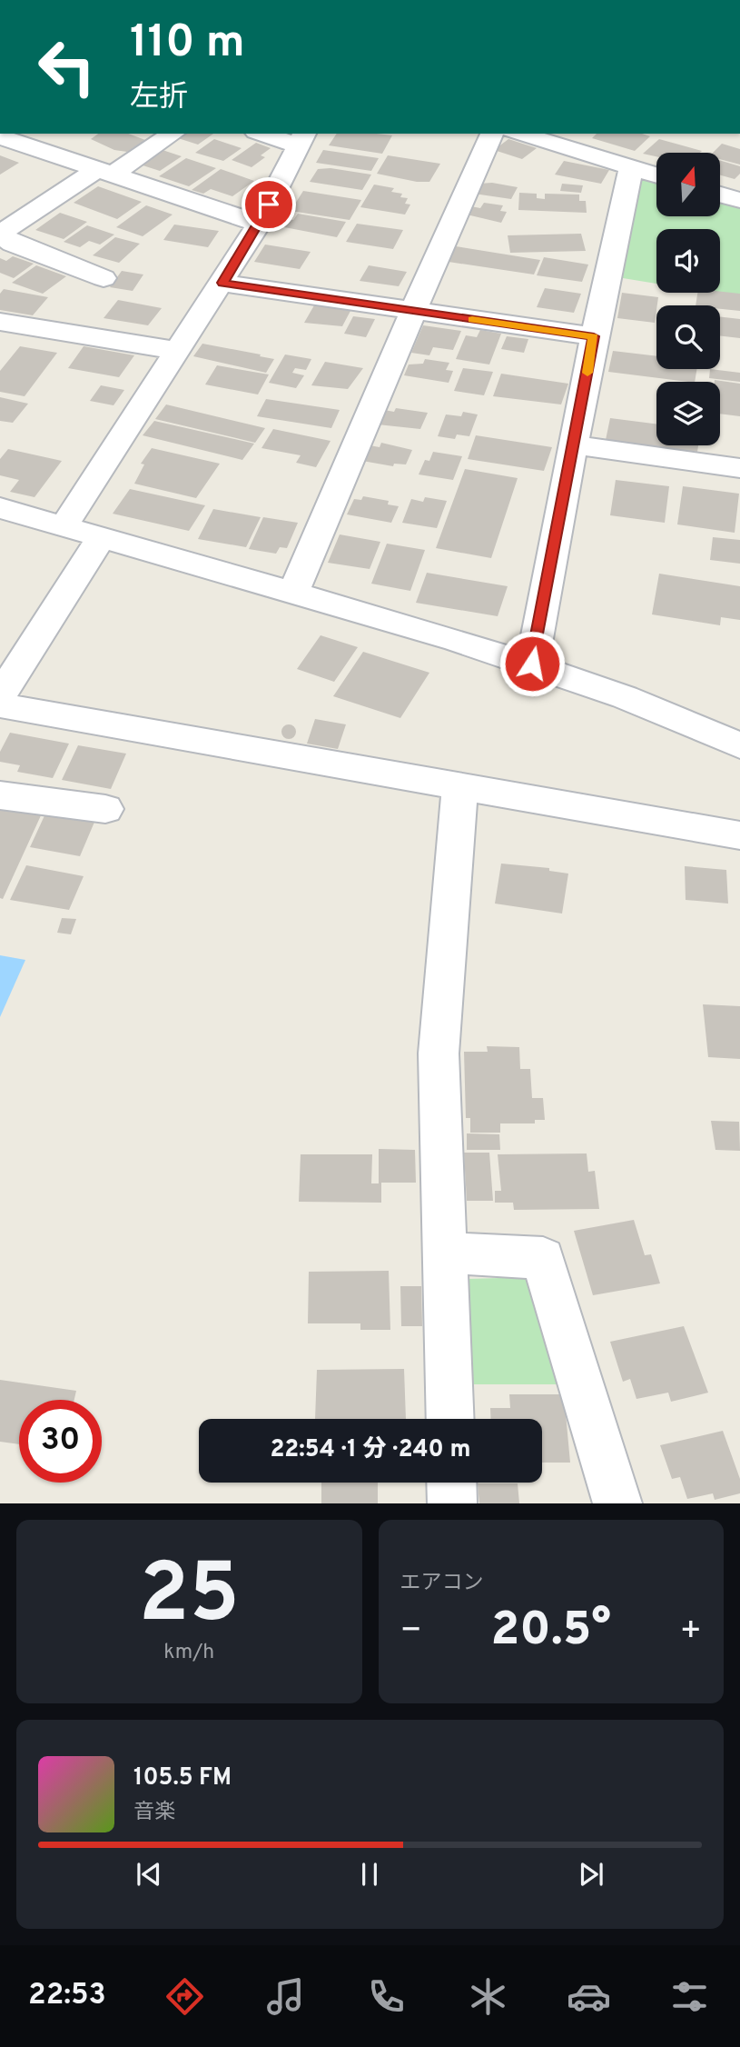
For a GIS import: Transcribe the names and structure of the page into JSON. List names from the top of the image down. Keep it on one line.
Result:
{"north":"top","page":{"turn":["110 m","左折"],"limit":"30","trip":"22:54 · 1 分 · 240 m","tile":[["25","km/h"],"エアコン"],"heat":["−","20.5°","+"],"song":["105.5 FM","音楽"],"tabs":"22:53"}}
